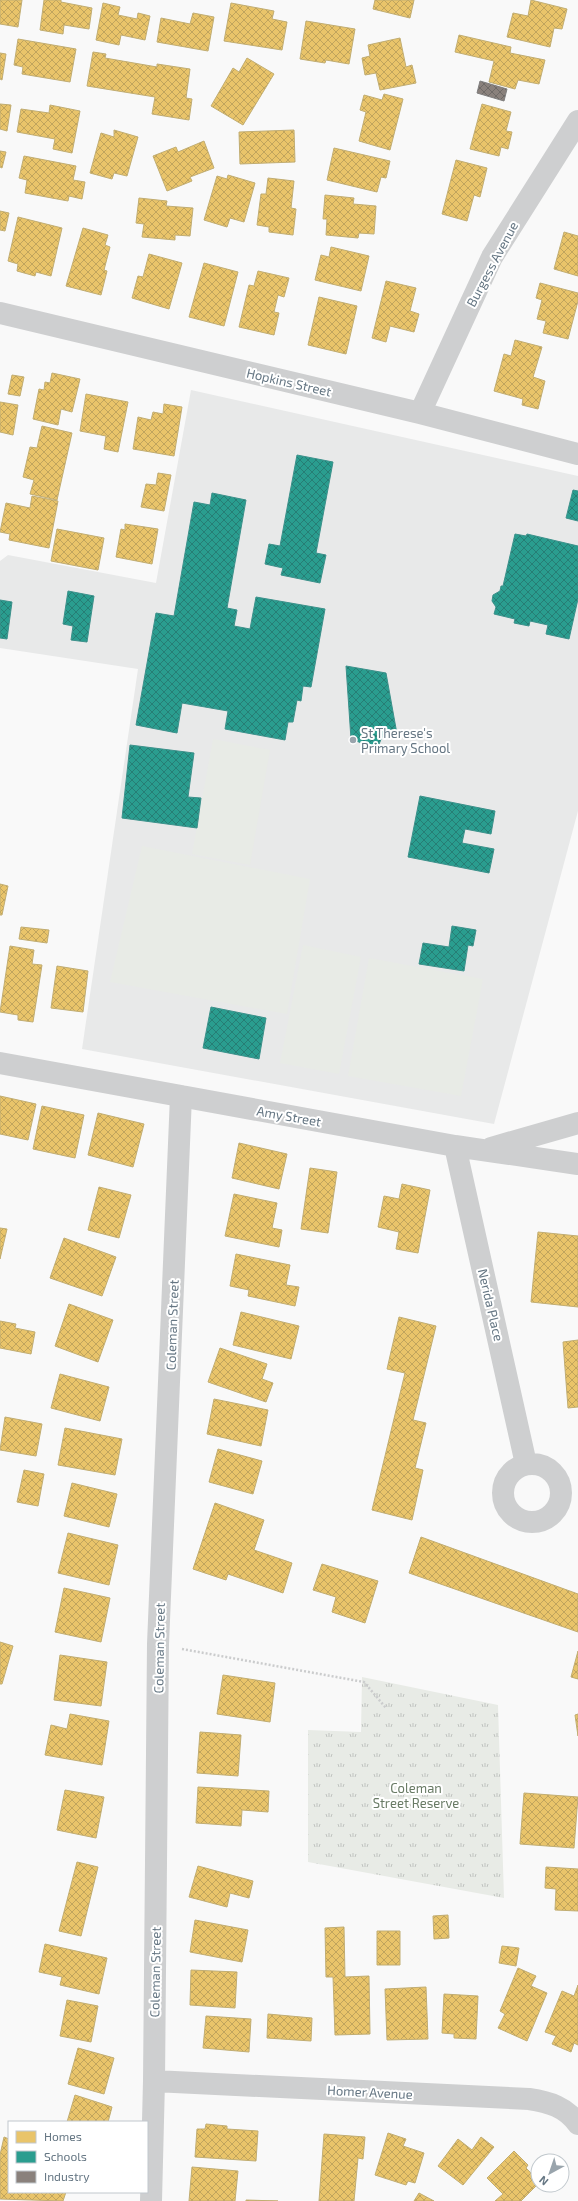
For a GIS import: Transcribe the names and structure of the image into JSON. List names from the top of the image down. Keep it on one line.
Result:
{"streets":{"street":["Burgess Avenue","Hopkins Street","Amy Street","Nerida Place","Coleman Street","Homer Avenue"]},"crossings":[["Burgess Avenue","Hopkins Street"],["Amy Street","Nerida Place"],["Amy Street","Coleman Street"],["Coleman Street","Homer Avenue"]],"parks":["Coleman Street Reserve"],"places":["St Therese's Primary School"],"legend":["Homes","Schools","Industry"],"north":"bottom left"}
